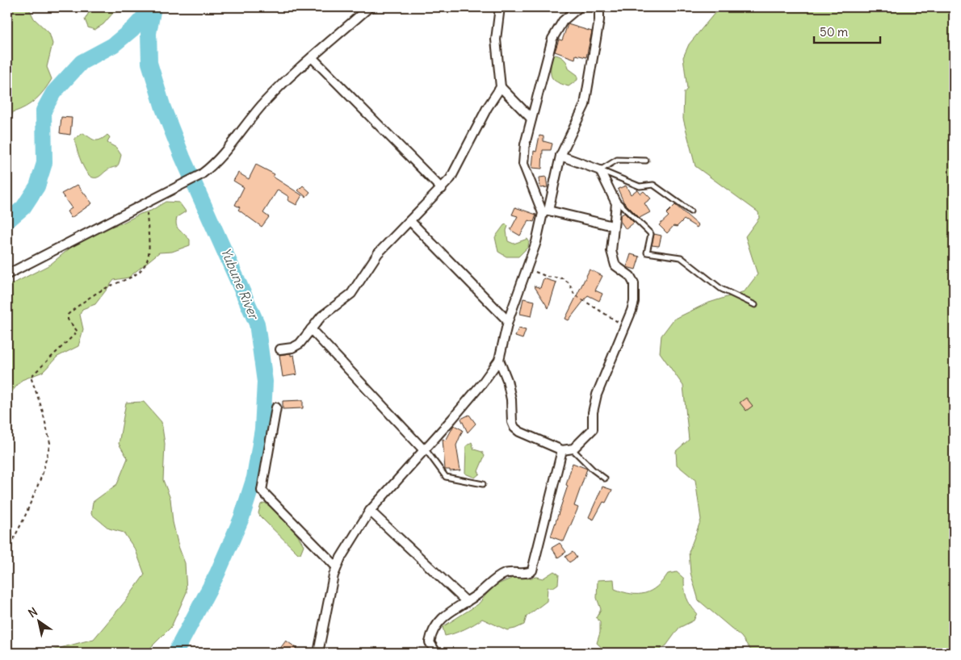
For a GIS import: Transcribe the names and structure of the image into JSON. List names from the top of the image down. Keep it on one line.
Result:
{"water":["Yubune River"],"scale_bar":"50 m","north":"top left"}
